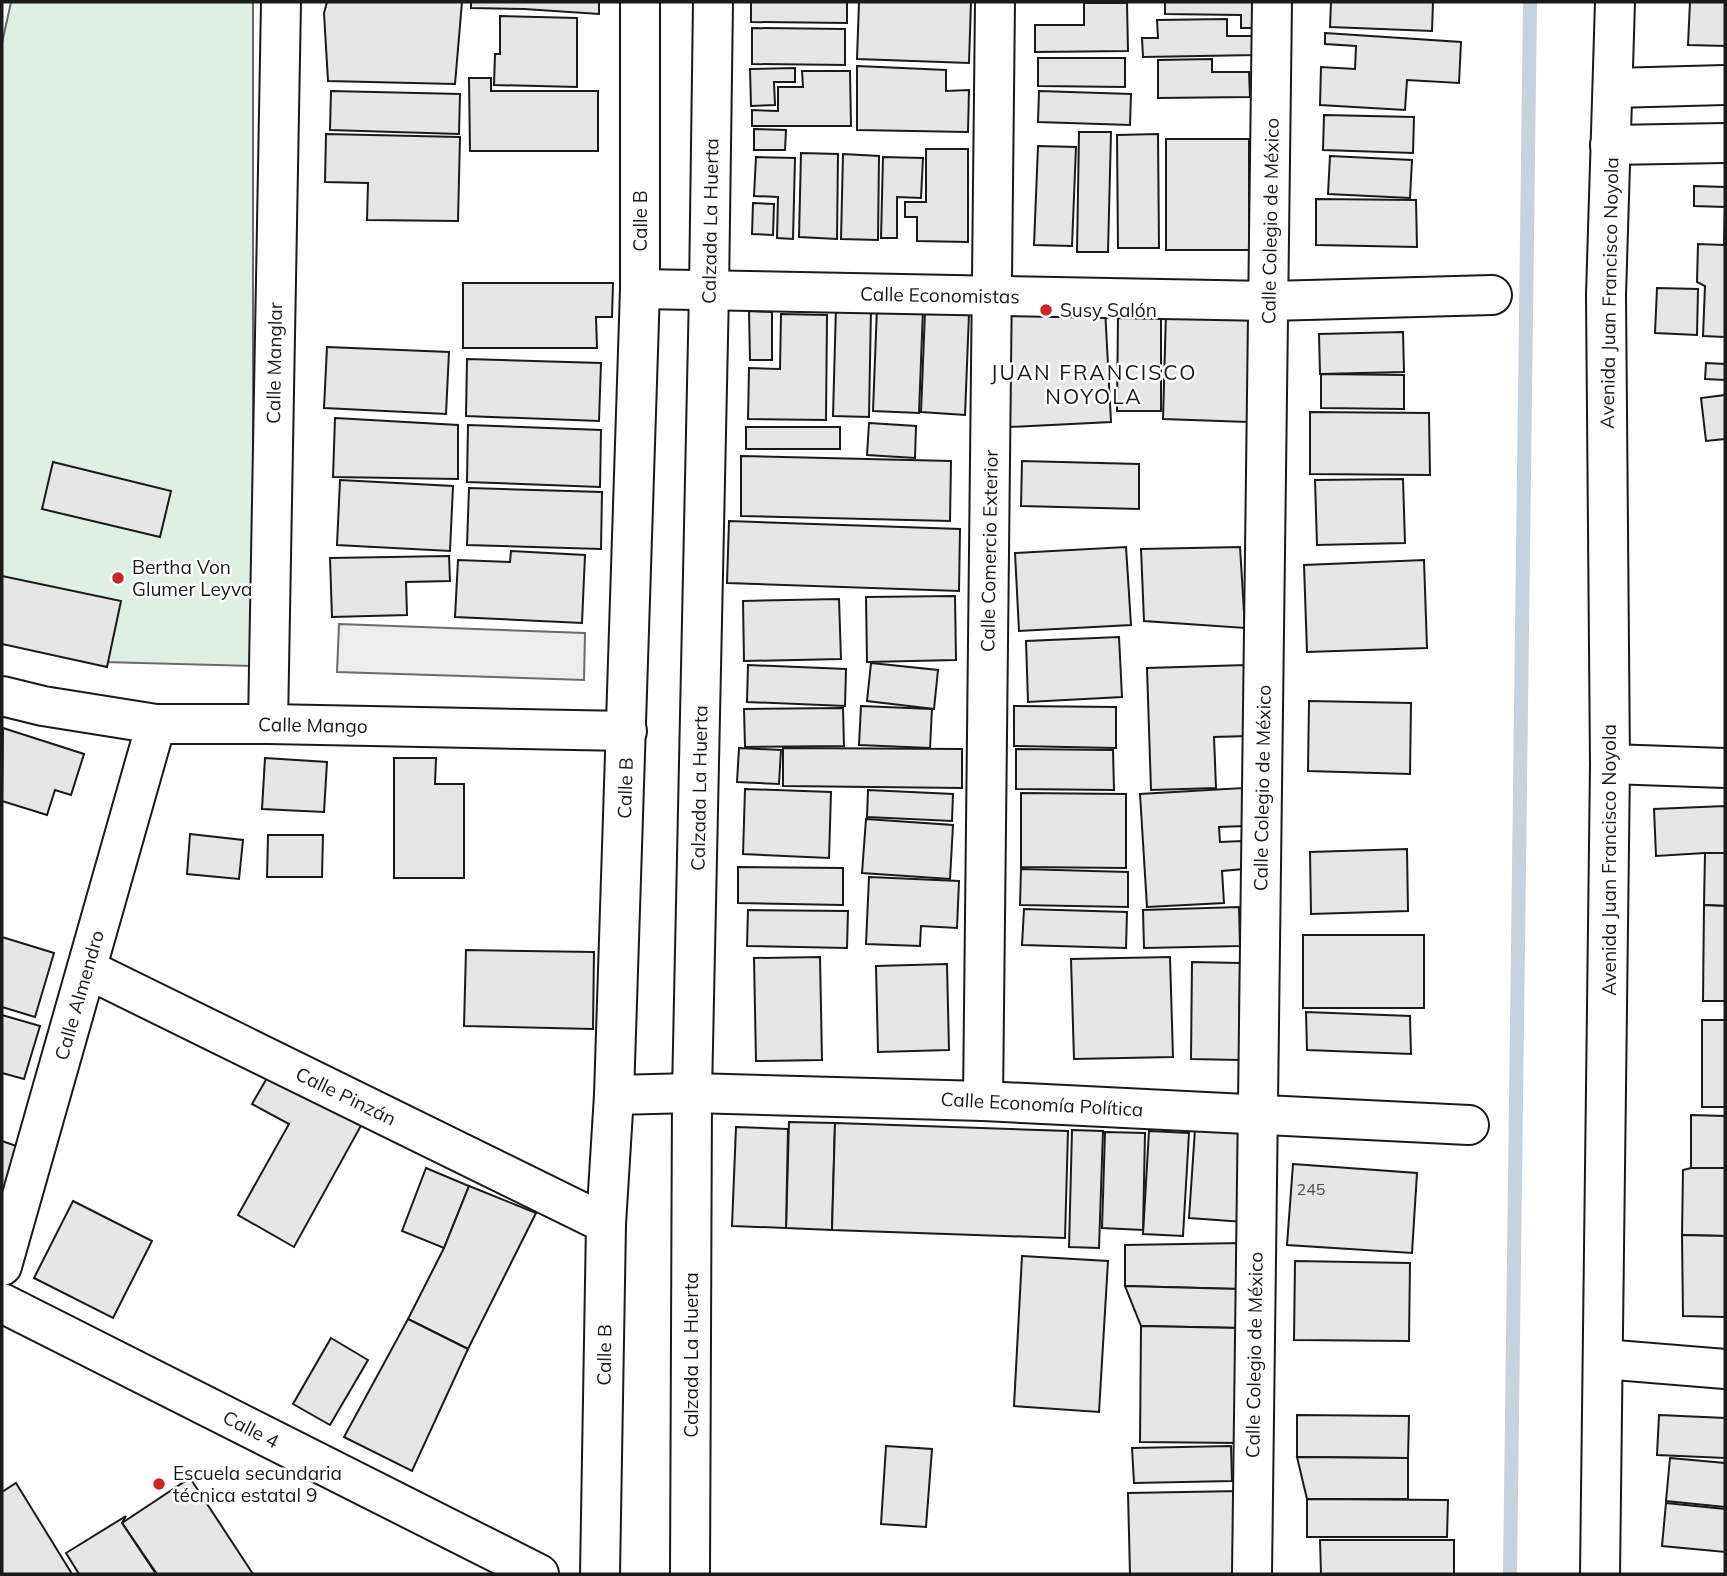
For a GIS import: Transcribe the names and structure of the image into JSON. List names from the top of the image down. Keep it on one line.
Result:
{"streets":{"street":["Calle B","Calzada La Huerta","Calle Colegio de México","Avenida Juan Francisco Noyola","Calle Economistas","Calle Manglar","Calle Comercio Exterior","Calle Mango","Calle Almendro","Calle Pinzán","Calle Economía Política","Calle 4"]},"crossings":[["Calle B","Calle Economistas"],["Calle B","Calle Mango"],["Calle B","Calle Pinzán"],["Calle B","Calle Economía Política"],["Calzada La Huerta","Calle Economistas"],["Calzada La Huerta","Calle Economía Política"],["Calle Colegio de México","Calle Economistas"],["Calle Colegio de México","Calle Economía Política"],["Calle Economistas","Calle Comercio Exterior"],["Calle Manglar","Calle Mango"],["Calle Comercio Exterior","Calle Economía Política"],["Calle Mango","Calle Almendro"],["Calle Almendro","Calle Pinzán"]],"districts":["JUAN FRANCISCO NOYOLA"],"places":["Susy Salón","Bertha Von Glumer Leyva","Escuela secundaria técnica estatal 9"],"house_numbers":["245"]}
